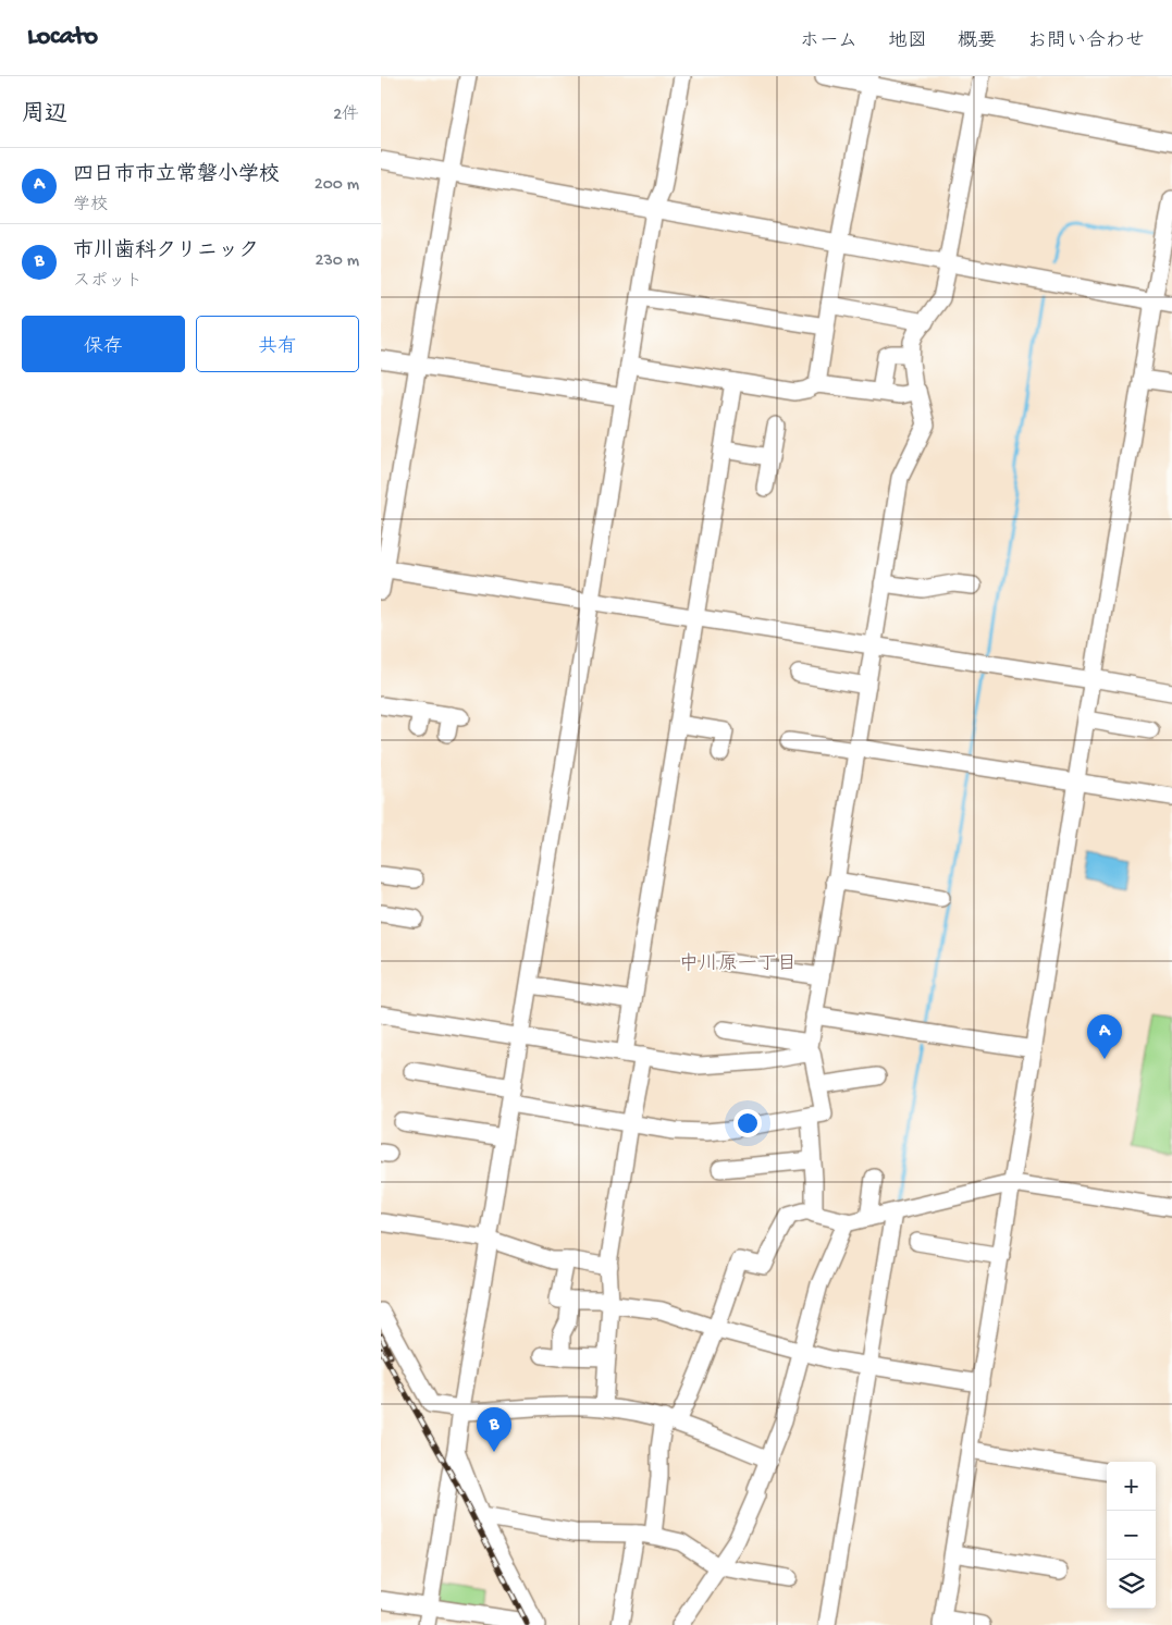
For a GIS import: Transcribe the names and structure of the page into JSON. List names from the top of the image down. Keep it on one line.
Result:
{"districts":["中川原一丁目"],"page":{"header":"Locato","nav":["ホーム","地図","概要","お問い合わせ"],"heading":["周辺","2件"],"list":[{"mark":"A","name":"四日市市立常磐小学校","note":"学校","value":"200 m"},{"mark":"B","name":"市川歯科クリニック","note":"スポット","value":"230 m"}],"buttons":["保存","共有"],"pins":["A","B"],"map_buttons":["+","−"]}}
